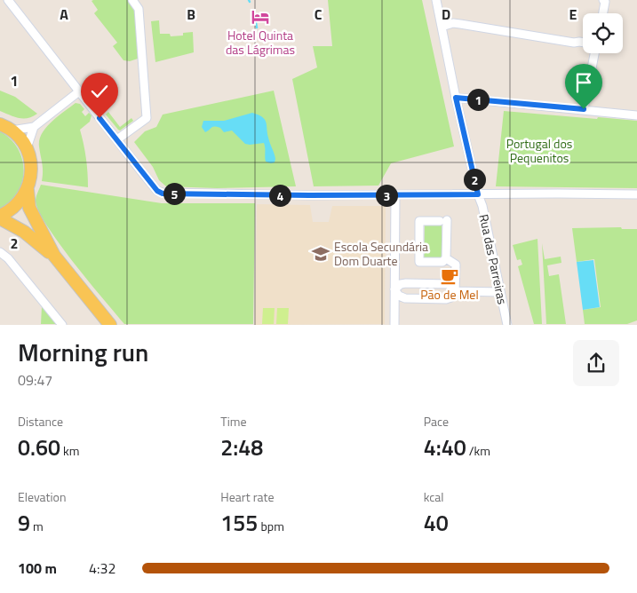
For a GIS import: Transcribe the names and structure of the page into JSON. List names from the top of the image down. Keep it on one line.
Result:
{"streets":{"street":["Rua das Parreiras"]},"parks":["Portugal dos Pequenitos"],"places":{"hotel":["Hotel Quinta das Lágrimas"],"school or university":["Escola Secundária Dom Duarte"],"cafe":["Pão de Mel"]},"page":{"pins":["1","2","5","3","4"],"heading":["Morning run","09:47"],"stats":[["Distance","0.60 km"],["Time","2:48"],["Pace","4:40 /km"],["Elevation","9 m"],["Heart rate","155 bpm"],["kcal","40"]],"list":[{"name":"100 m","note":"4:32"}]},"grid":{"columns":["A","B","C","D","E"],"rows":["1","2"]}}
